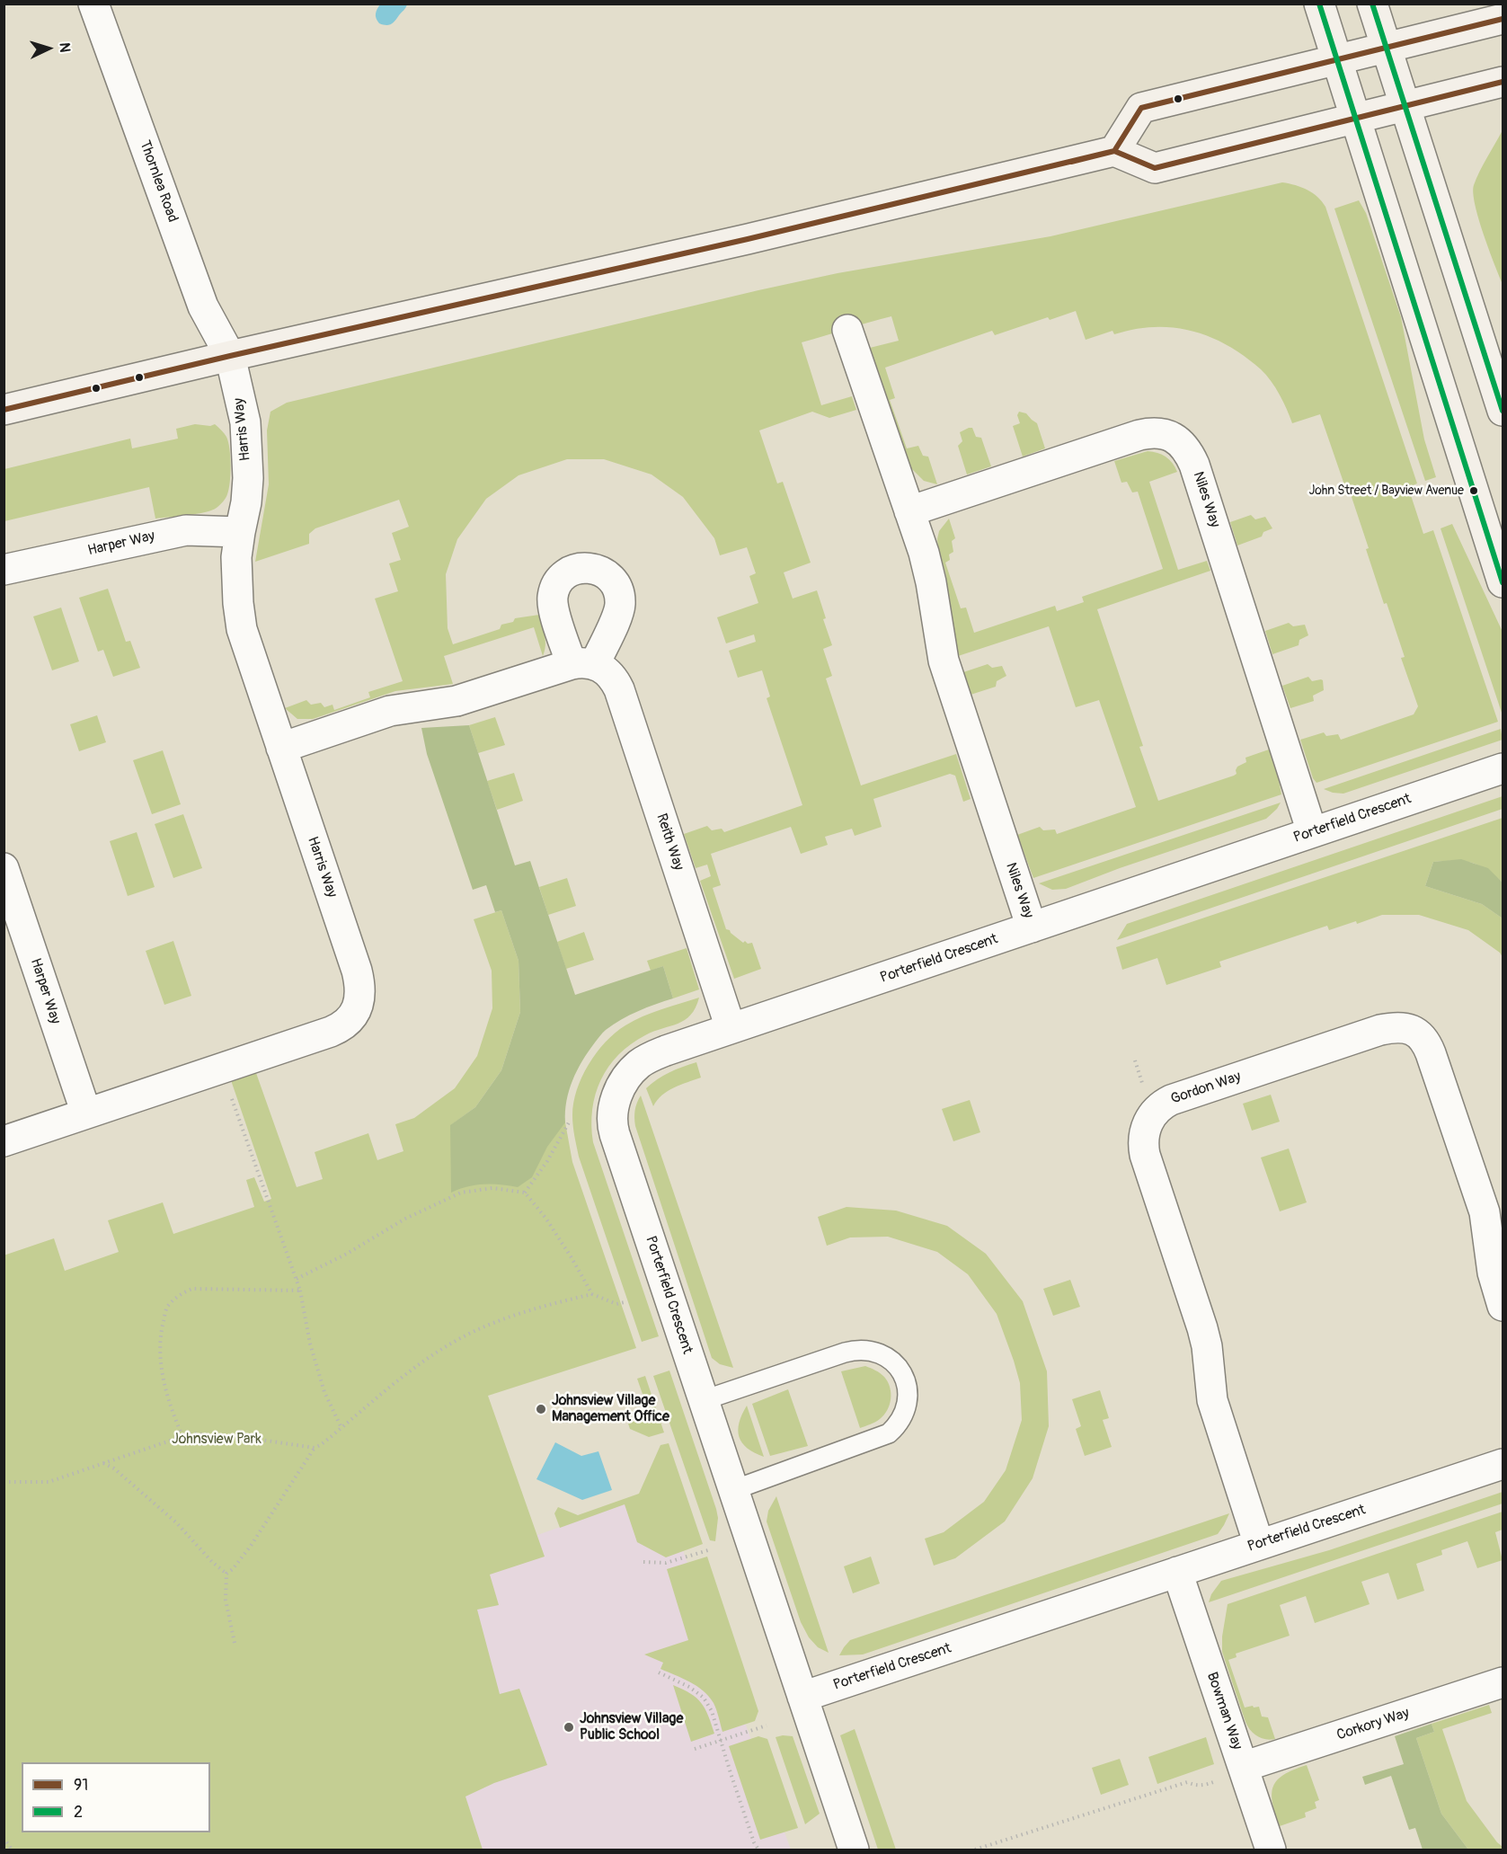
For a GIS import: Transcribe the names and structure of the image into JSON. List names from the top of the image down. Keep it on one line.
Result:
{"streets":{"street":["Thornlea Road","Harris Way","Niles Way","Harper Way","Porterfield Crescent","Reith Way","Gordon Way","Bowman Way","Corkory Way"]},"crossings":[["Thornlea Road","Harris Way"],["Harris Way","Harper Way"],["Harris Way","Reith Way"],["Niles Way","Porterfield Crescent"],["Porterfield Crescent","Reith Way"],["Porterfield Crescent","Gordon Way"],["Porterfield Crescent","Bowman Way"],["Bowman Way","Corkory Way"]],"parks":["Johnsview Park"],"places":["John Street / Bayview Avenue","Johnsview Village Management Office","Johnsview Village Public School"],"lines":["transit line 2","transit line 91"],"legend":["91","2"],"north":"right"}
